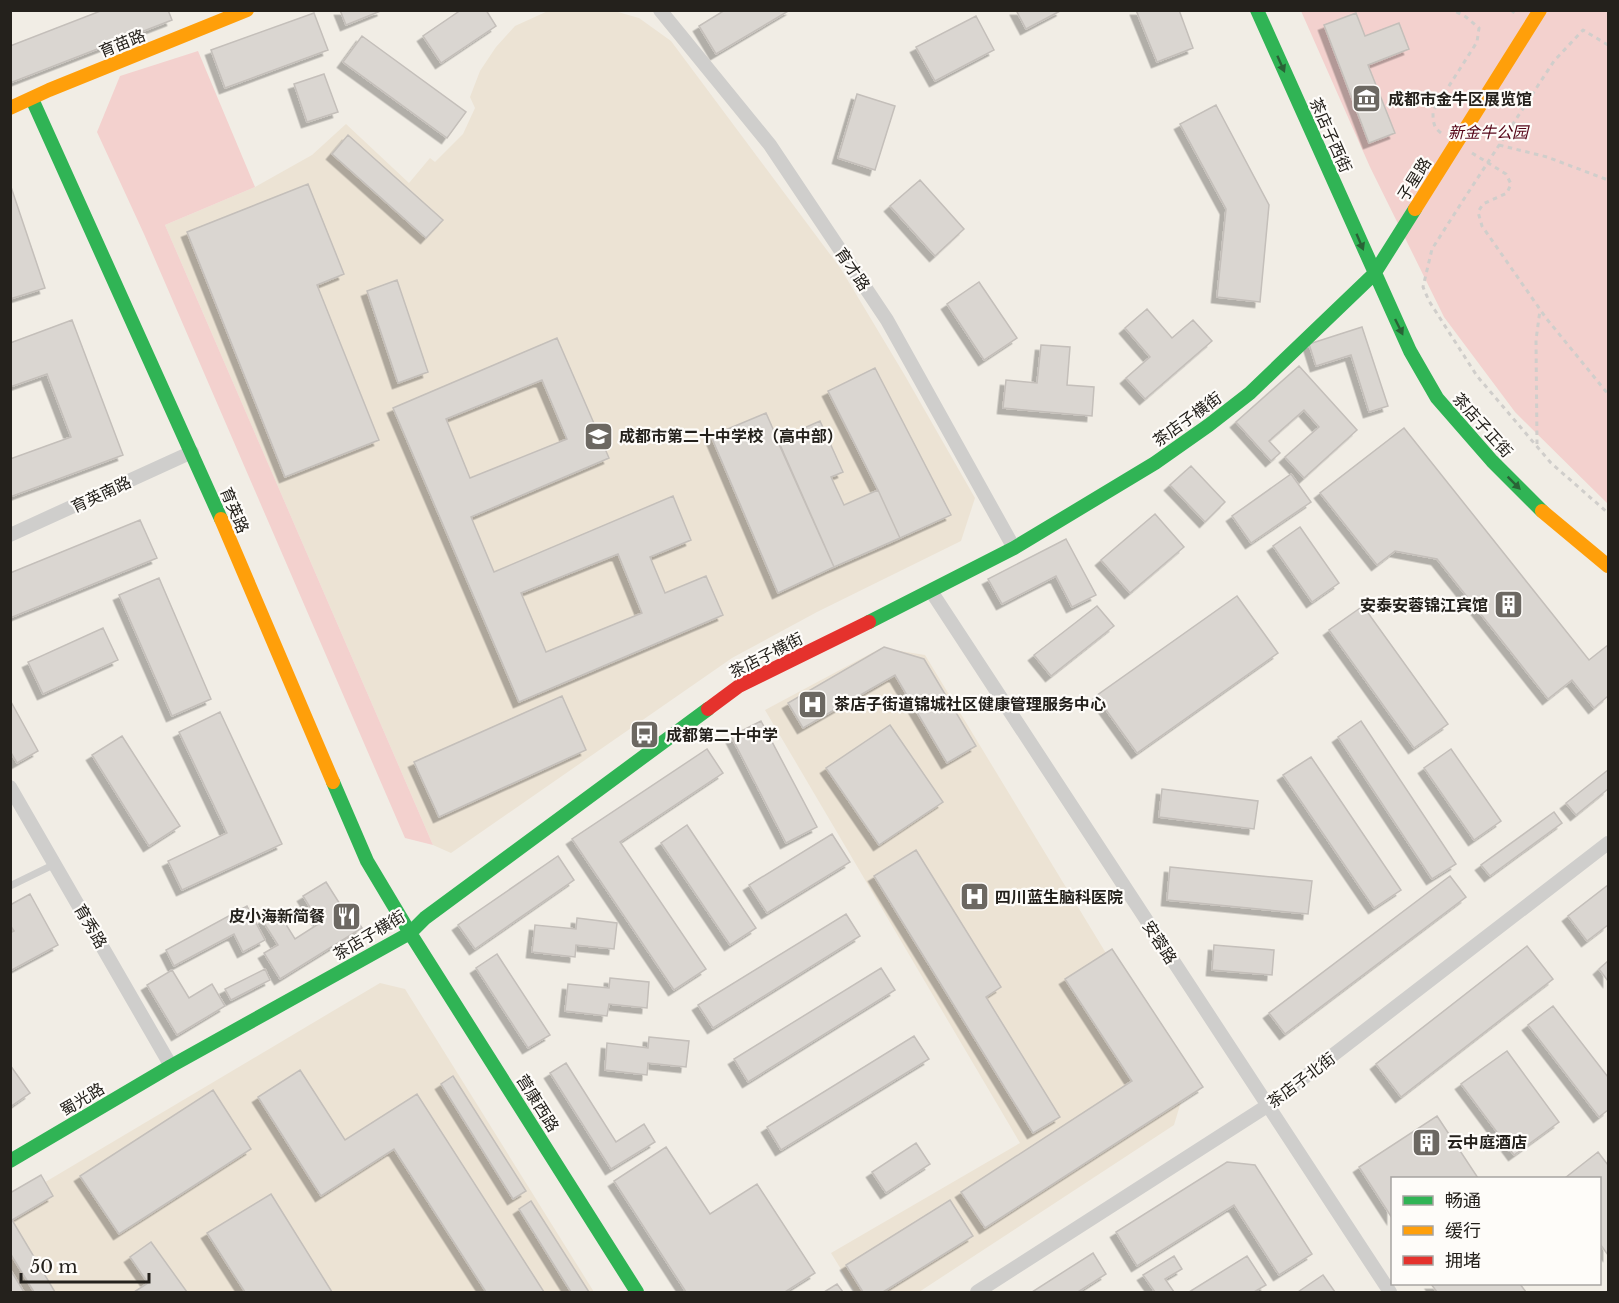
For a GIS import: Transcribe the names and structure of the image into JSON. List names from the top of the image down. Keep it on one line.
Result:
{"streets":{"street":["育苗路","茶店子西街","子星路","育才路","茶店子横街","茶店子正街","育英南路","育英路","育秀路","安蓉路","茶店子北街","蜀光路","营康西路"]},"crossings":[["育苗路","育英路"],["茶店子西街","子星路"],["茶店子西街","茶店子横街"],["茶店子西街","茶店子正街"],["子星路","茶店子横街"],["子星路","茶店子正街"],["育才路","茶店子横街"],["茶店子横街","茶店子正街"],["茶店子横街","育英路"],["茶店子横街","育秀路"],["茶店子横街","安蓉路"],["茶店子横街","蜀光路"],["茶店子横街","营康西路"],["育英南路","育英路"],["育英路","营康西路"],["育秀路","蜀光路"],["安蓉路","茶店子北街"]],"one_way":["茶店子西街","茶店子正街"],"parks":["新金牛公园"],"places":{"museum":["成都市金牛区展览馆"],"school or university":["成都市第二十中学校（高中部）"],"building":["安泰安蓉锦江宾馆","云中庭酒店"],"hospital":["茶店子街道锦城社区健康管理服务中心","四川蓝生脑科医院"],"bus stop":["成都第二十中学"],"restaurant":["皮小海新简餐"]},"legend":["畅通","缓行","拥堵"],"scale_bar":"50 m"}
